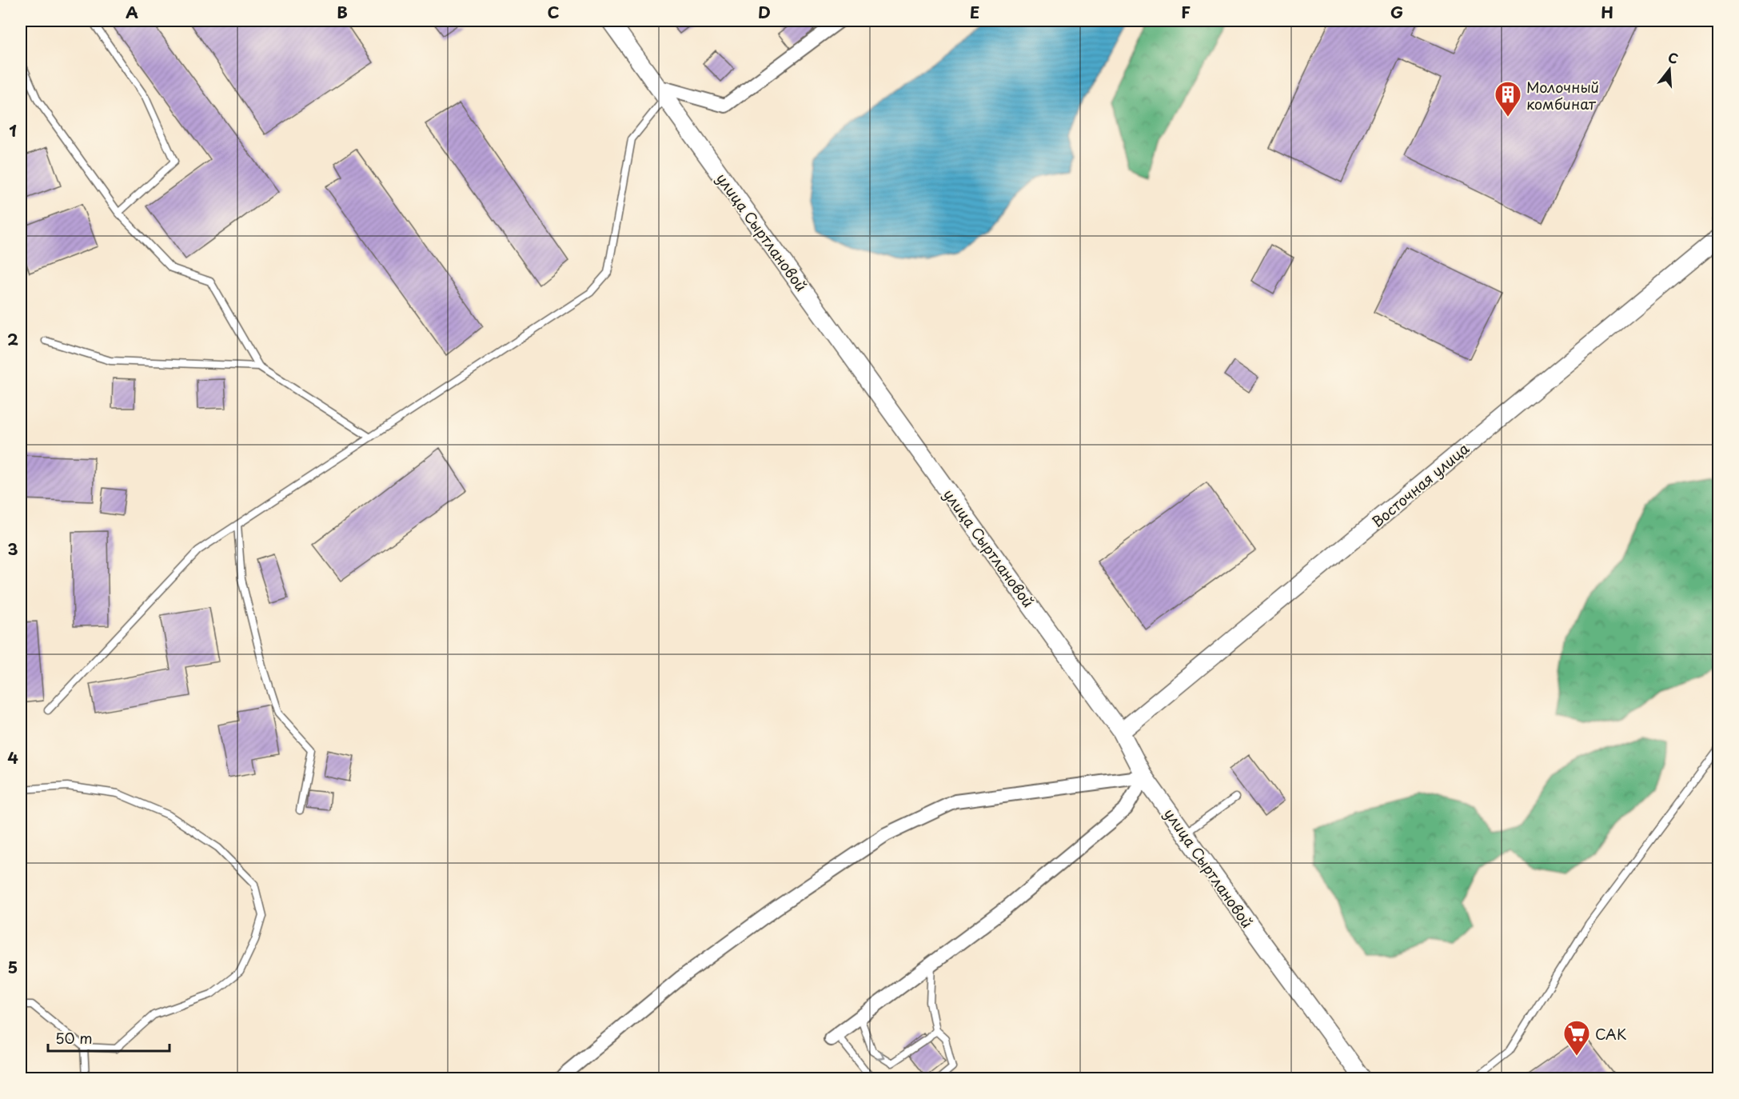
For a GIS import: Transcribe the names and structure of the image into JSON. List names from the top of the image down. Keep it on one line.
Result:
{"streets":{"street":["улица Сыртлановой","Восточная улица"]},"crossings":[["улица Сыртлановой","Восточная улица"]],"places":{"building":["Молочный комбинат"],"supermarket":["САК"]},"scale_bar":"50 m","north":"top","grid":{"columns":["A","B","C","D","E","F","G","H"],"rows":["1","2","3","4","5"]}}
